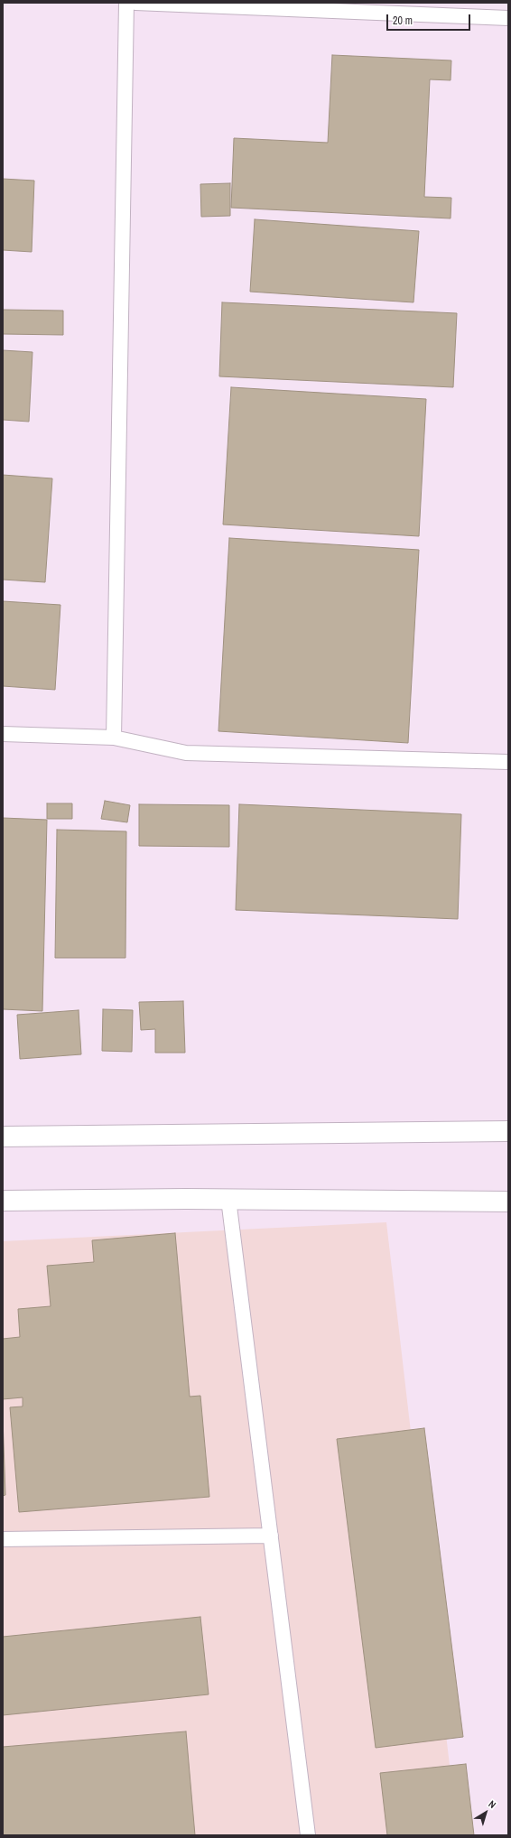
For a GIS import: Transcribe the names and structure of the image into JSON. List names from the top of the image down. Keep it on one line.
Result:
{"scale_bar":"20 m","north":"top right"}
